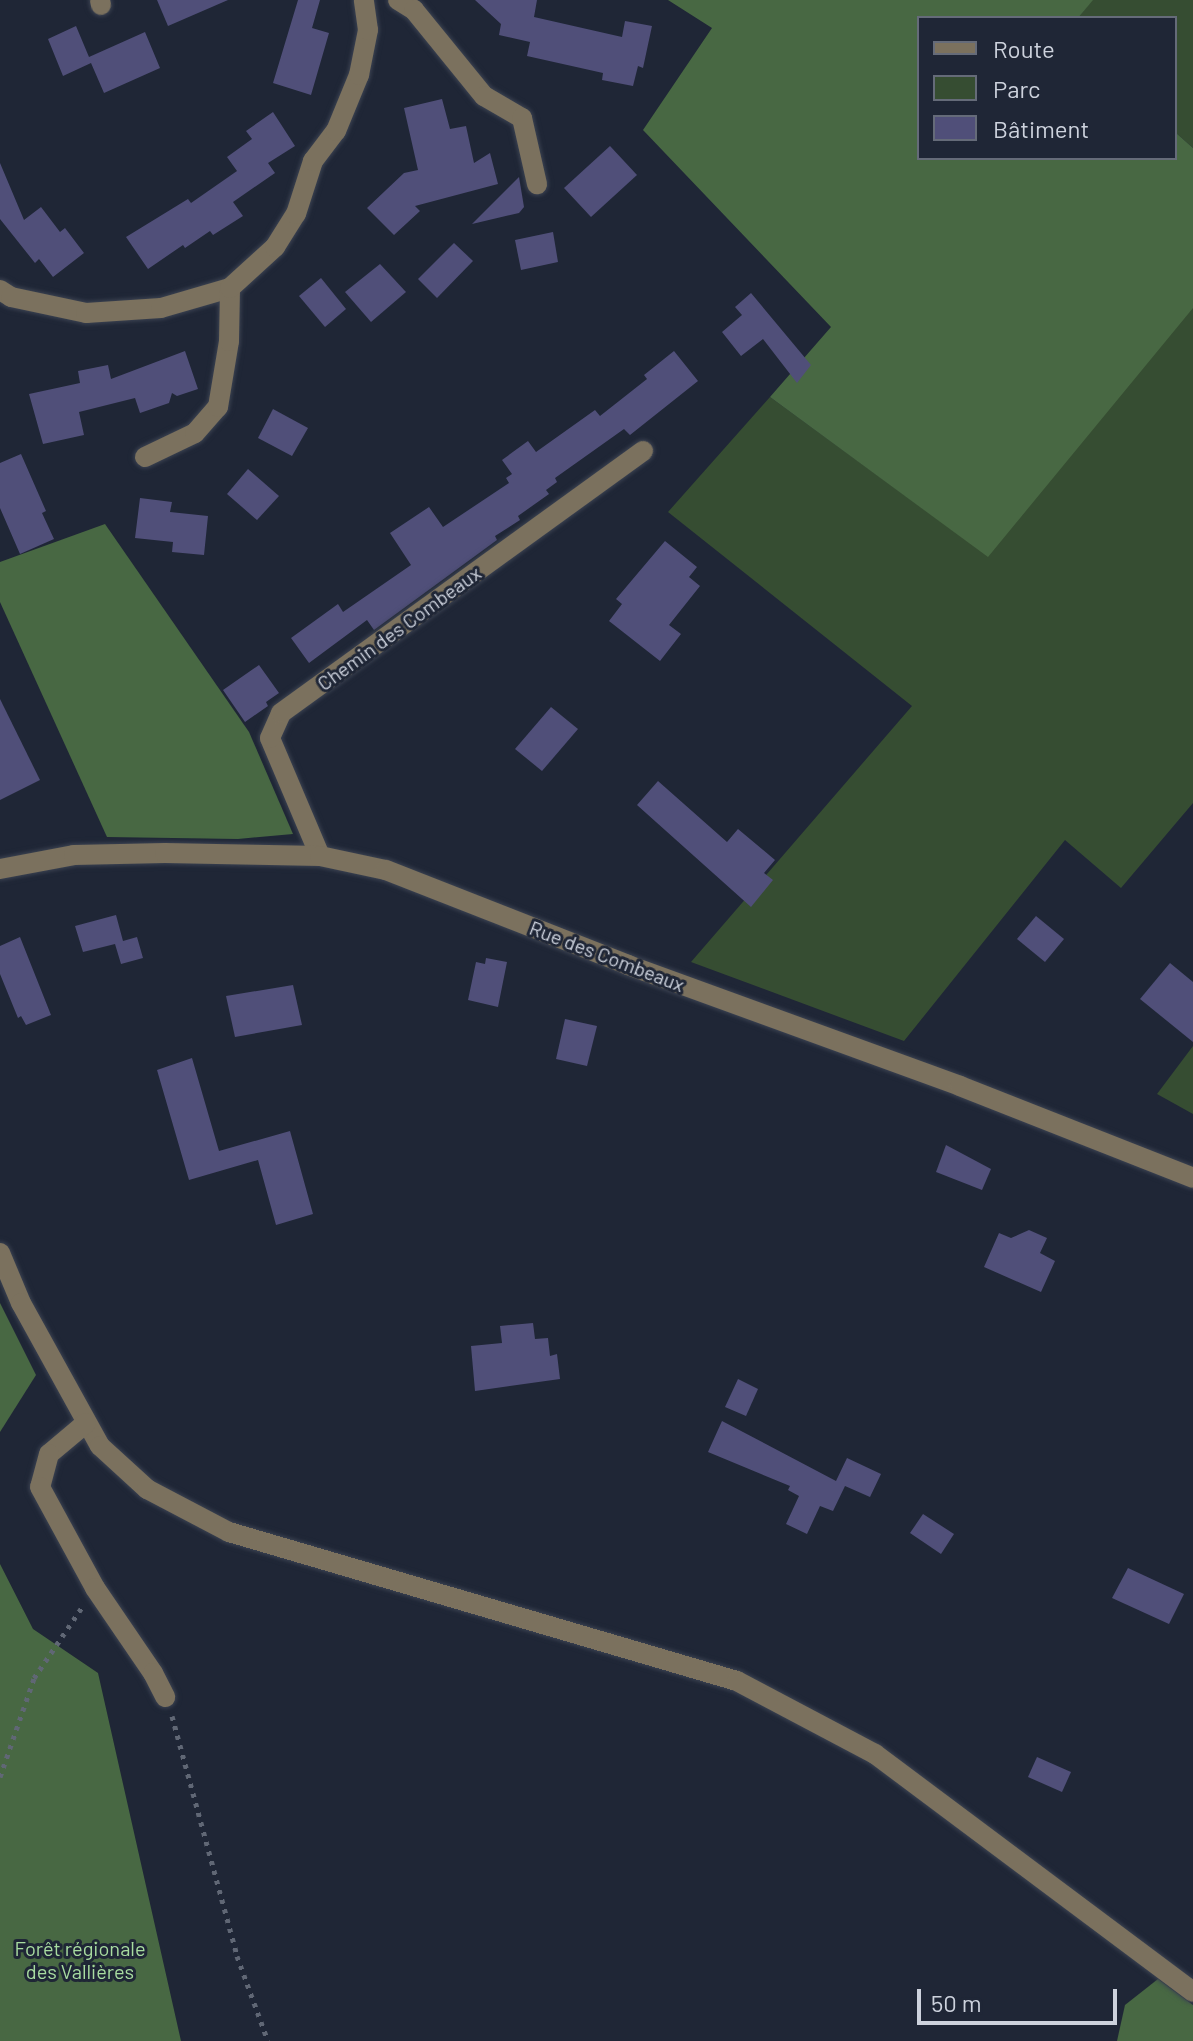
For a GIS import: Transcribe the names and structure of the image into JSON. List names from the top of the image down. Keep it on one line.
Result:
{"streets":{"street":["Chemin des Combeaux","Rue des Combeaux"]},"crossings":[["Chemin des Combeaux","Rue des Combeaux"]],"parks":["Forêt régionale des Vallières"],"legend":["Route","Parc","Bâtiment"],"scale_bar":"50 m"}
